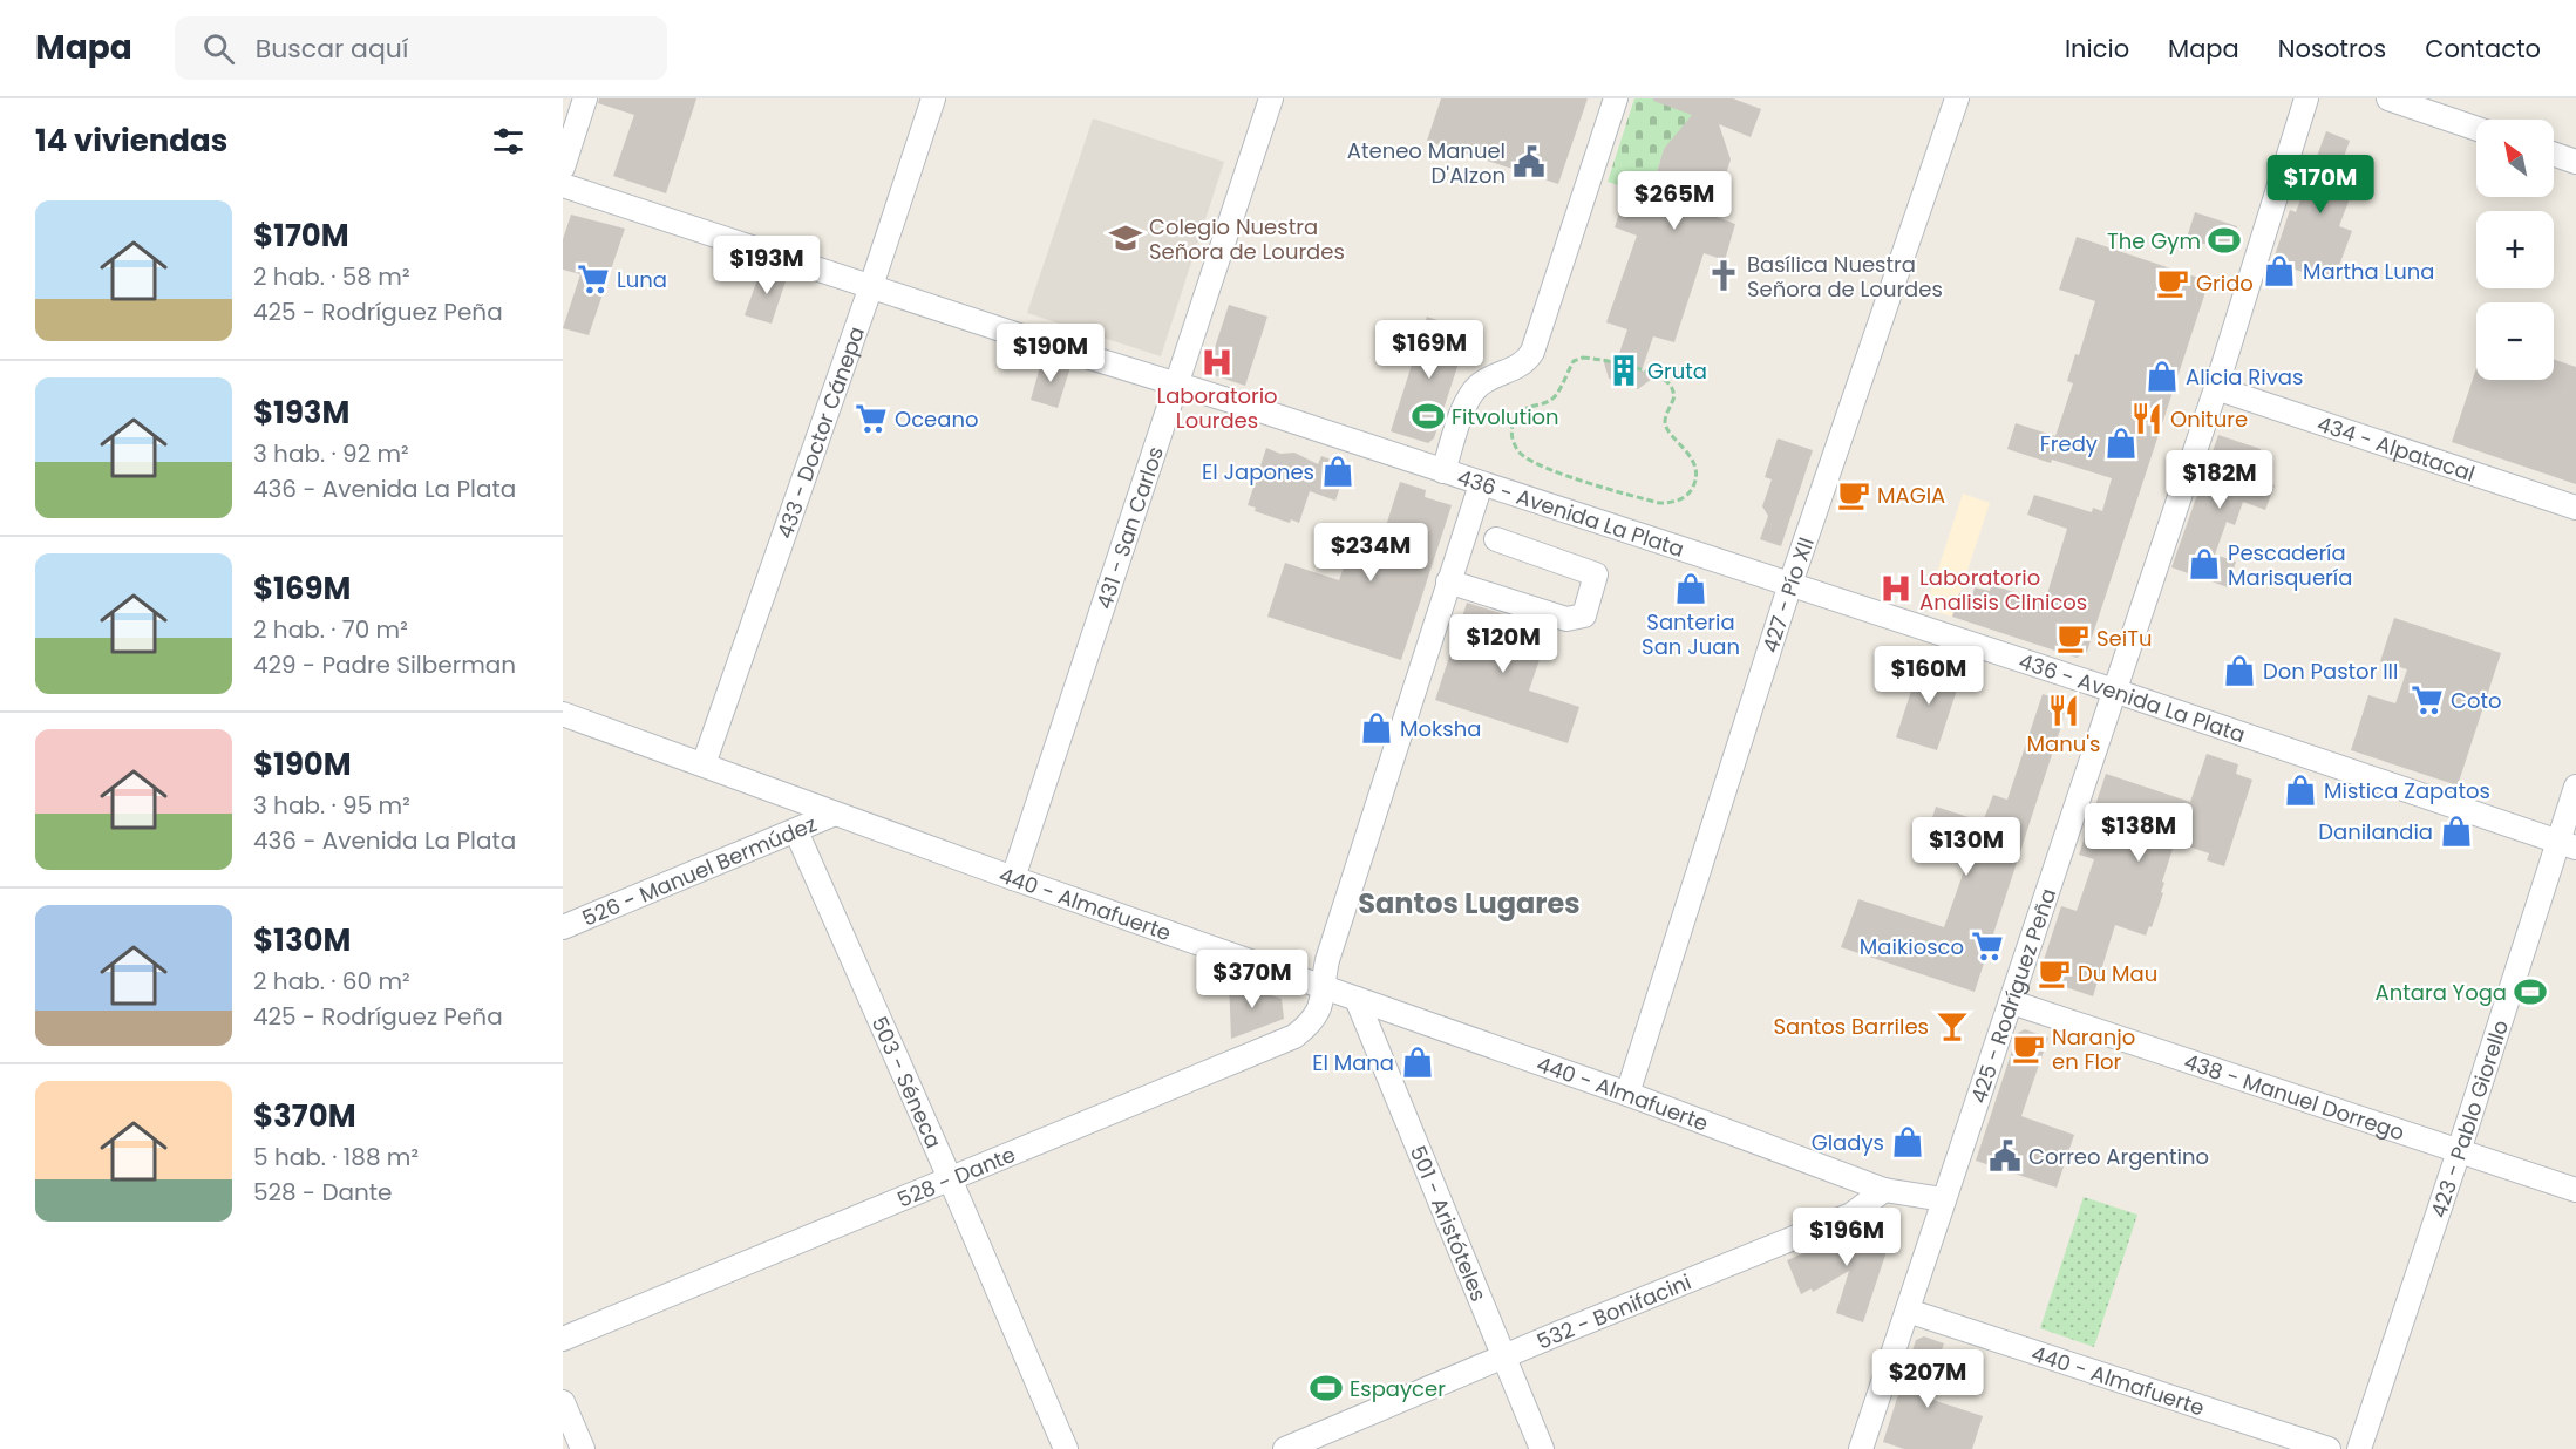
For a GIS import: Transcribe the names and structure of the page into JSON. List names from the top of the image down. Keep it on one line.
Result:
{"streets":{"street":["433 - Doctor Cánepa","434 - Alpatacal","436 - Avenida La Plata","431 - San Carlos","427 - Pío XII","526 - Manuel Bermúdez","440 - Almafuerte","425 - Rodríguez Peña","503 - Séneca","438 - Manuel Dorrego","423 - Pablo Giorello","528 - Dante","501 - Aristóteles","532 - Bonifacini"]},"crossings":[["433 - Doctor Cánepa","436 - Avenida La Plata"],["433 - Doctor Cánepa","440 - Almafuerte"],["434 - Alpatacal","425 - Rodríguez Peña"],["436 - Avenida La Plata","431 - San Carlos"],["436 - Avenida La Plata","427 - Pío XII"],["436 - Avenida La Plata","425 - Rodríguez Peña"],["436 - Avenida La Plata","423 - Pablo Giorello"],["436 - Avenida La Plata","528 - Dante"],["431 - San Carlos","440 - Almafuerte"],["427 - Pío XII","440 - Almafuerte"],["526 - Manuel Bermúdez","440 - Almafuerte"],["526 - Manuel Bermúdez","503 - Séneca"],["440 - Almafuerte","425 - Rodríguez Peña"],["440 - Almafuerte","528 - Dante"],["440 - Almafuerte","501 - Aristóteles"],["440 - Almafuerte","532 - Bonifacini"],["425 - Rodríguez Peña","438 - Manuel Dorrego"],["503 - Séneca","528 - Dante"],["438 - Manuel Dorrego","423 - Pablo Giorello"],["501 - Aristóteles","532 - Bonifacini"]],"districts":["Santos Lugares"],"places":{"public building":["Ateneo Manuel D'Alzon","Correo Argentino"],"school or university":["Colegio Nuestra Señora de Lourdes"],"sports":["The Gym","Fitvolution","Antara Yoga","Espaycer"],"shop":["Martha Luna","Alicia Rivas","Fredy","El Japones","Pescadería Marisquería","Santeria San Juan","Don Pastor III","Moksha","Mistica Zapatos","Danilandia","El Mana","Gladys"],"church":["Basílica Nuestra Señora de Lourdes"],"supermarket":["Luna","Oceano","Coto","Maikiosco"],"cafe":["Grido","MAGIA","SeiTu","Du Mau","Naranjo en Flor"],"hospital":["Laboratorio Lourdes","Laboratorio Analisis Clinicos"],"building":["Gruta"],"restaurant":["Oniture","Manu's"],"bar":["Santos Barriles"]},"north":"top left","page":{"header":"Mapa","search":"Buscar aquí","nav":["Inicio","Mapa","Nosotros","Contacto"],"heading":"14 viviendas","map_buttons":["+","−"],"price":["$170M","$265M","$193M","$169M","$190M","$182M","$234M","$120M","$160M","$138M","$130M","$370M","$196M","$207M"],"list":[{"name":"$170M","note":"2 hab. · 58 m² · 425 - Rodríguez Peña"},{"name":"$193M","note":"3 hab. · 92 m² · 436 - Avenida La Plata"},{"name":"$169M","note":"2 hab. · 70 m² · 429 - Padre Silberman"},{"name":"$190M","note":"3 hab. · 95 m² · 436 - Avenida La Plata"},{"name":"$130M","note":"2 hab. · 60 m² · 425 - Rodríguez Peña"},{"name":"$370M","note":"5 hab. · 188 m² · 528 - Dante"}]}}
